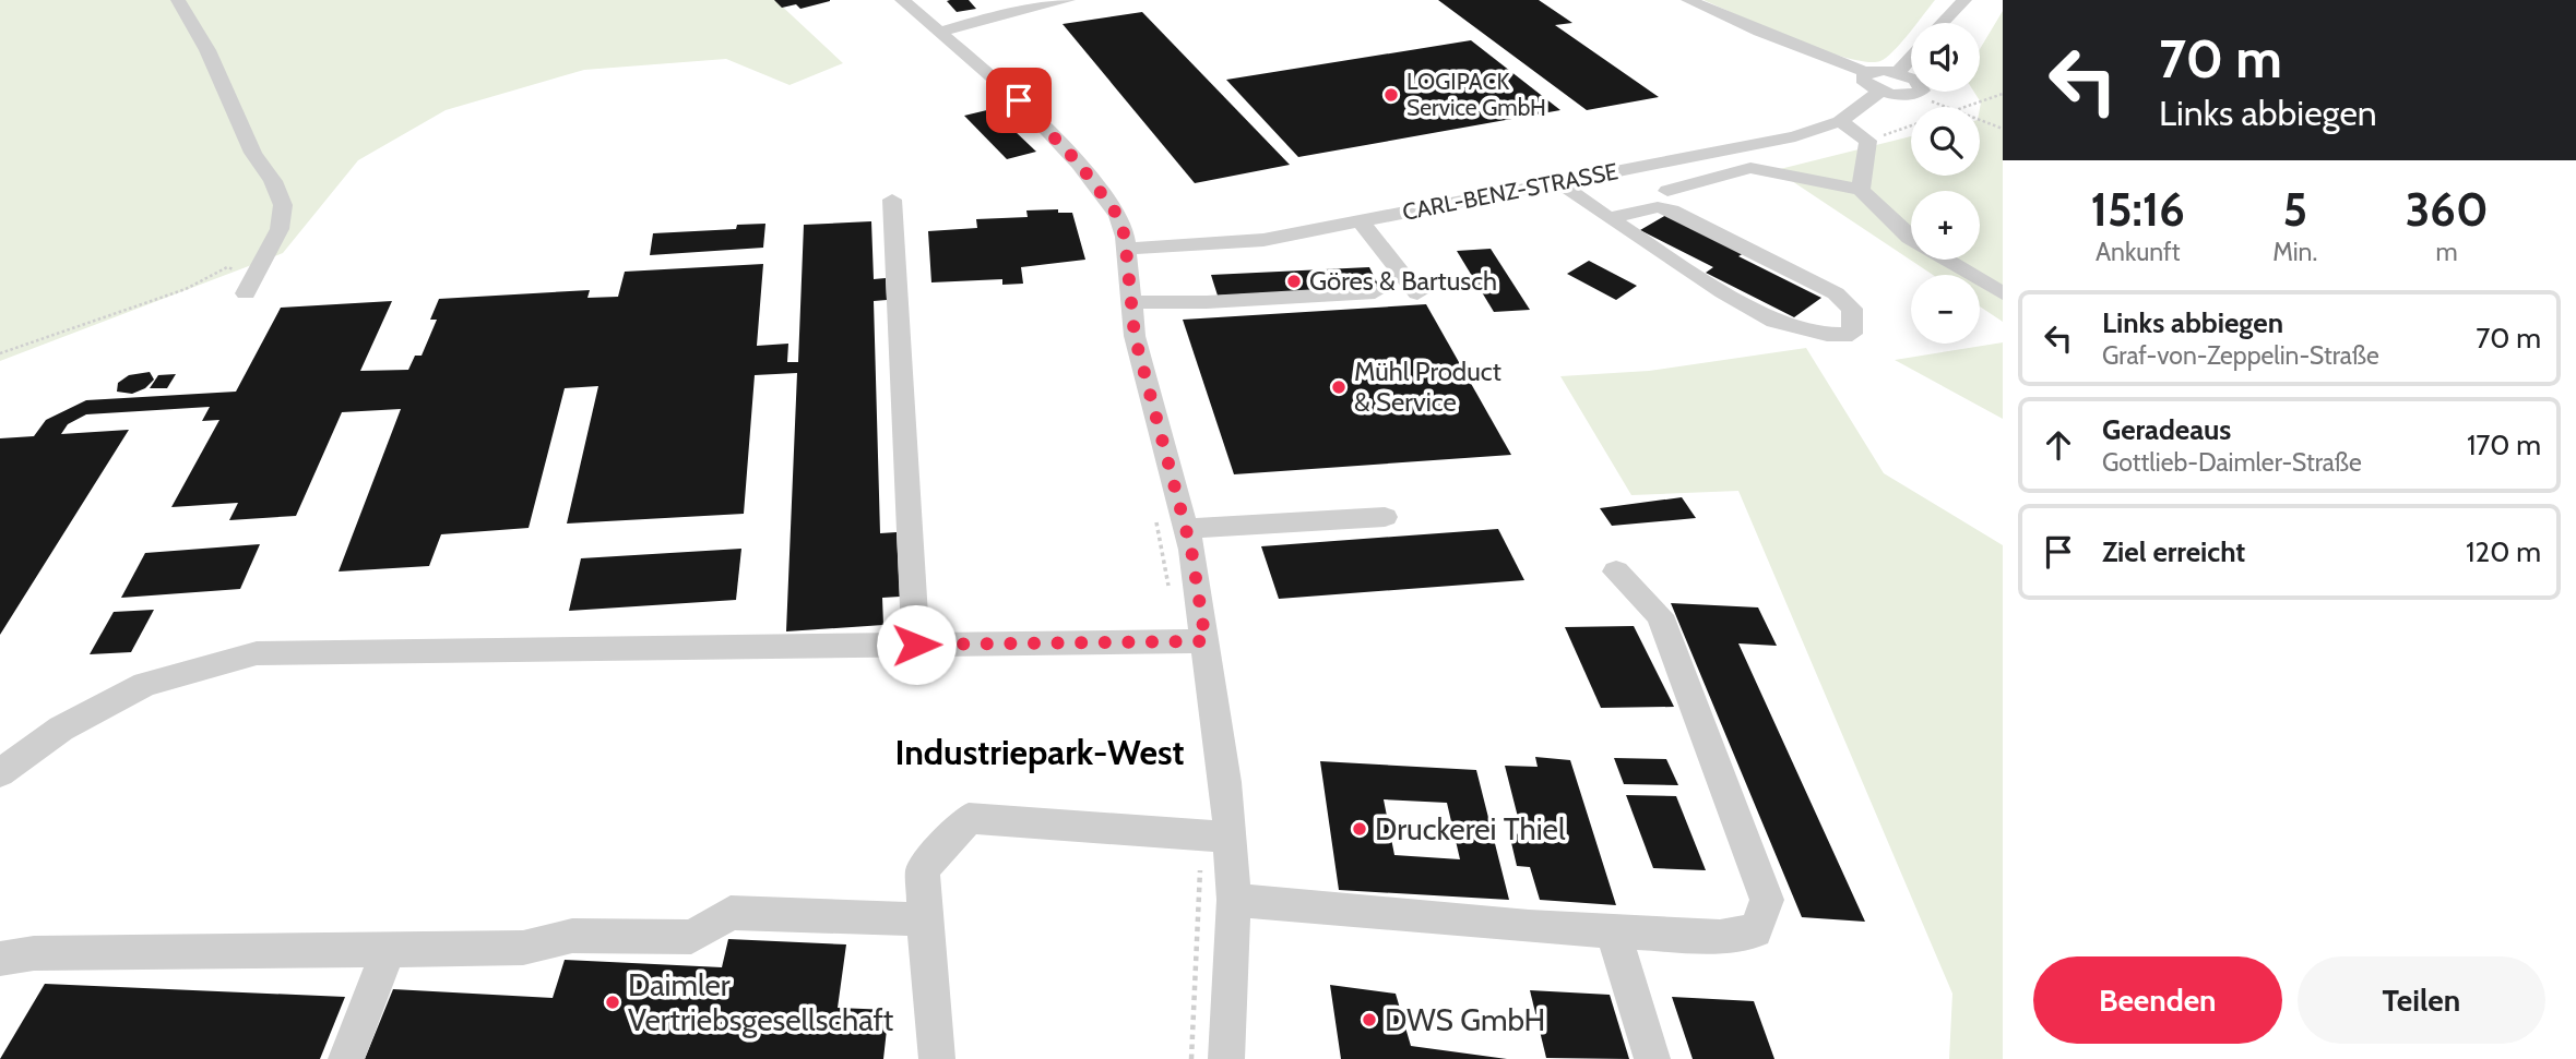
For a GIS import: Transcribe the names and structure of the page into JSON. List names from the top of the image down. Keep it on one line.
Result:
{"streets":{"street":["CARL-BENZ-STRASSE"]},"districts":["Industriepark-West"],"places":["LOGIPACK Service GmbH","Göres & Bartusch","Mühl Product & Service","Druckerei Thiel","Daimler Vertriebsgesellschaft","DWS GmbH"],"page":{"turn":["70 m","Links abbiegen"],"map_buttons":["+","−"],"eta":["15:16","Ankunft","5","Min.","360","m"],"list":[{"name":"Links abbiegen","note":"Graf-von-Zeppelin-Straße","value":"70 m"},{"name":"Geradeaus","note":"Gottlieb-Daimler-Straße","value":"170 m"},{"name":"Ziel erreicht","value":"120 m"}],"buttons":["Beenden","Teilen"]}}
